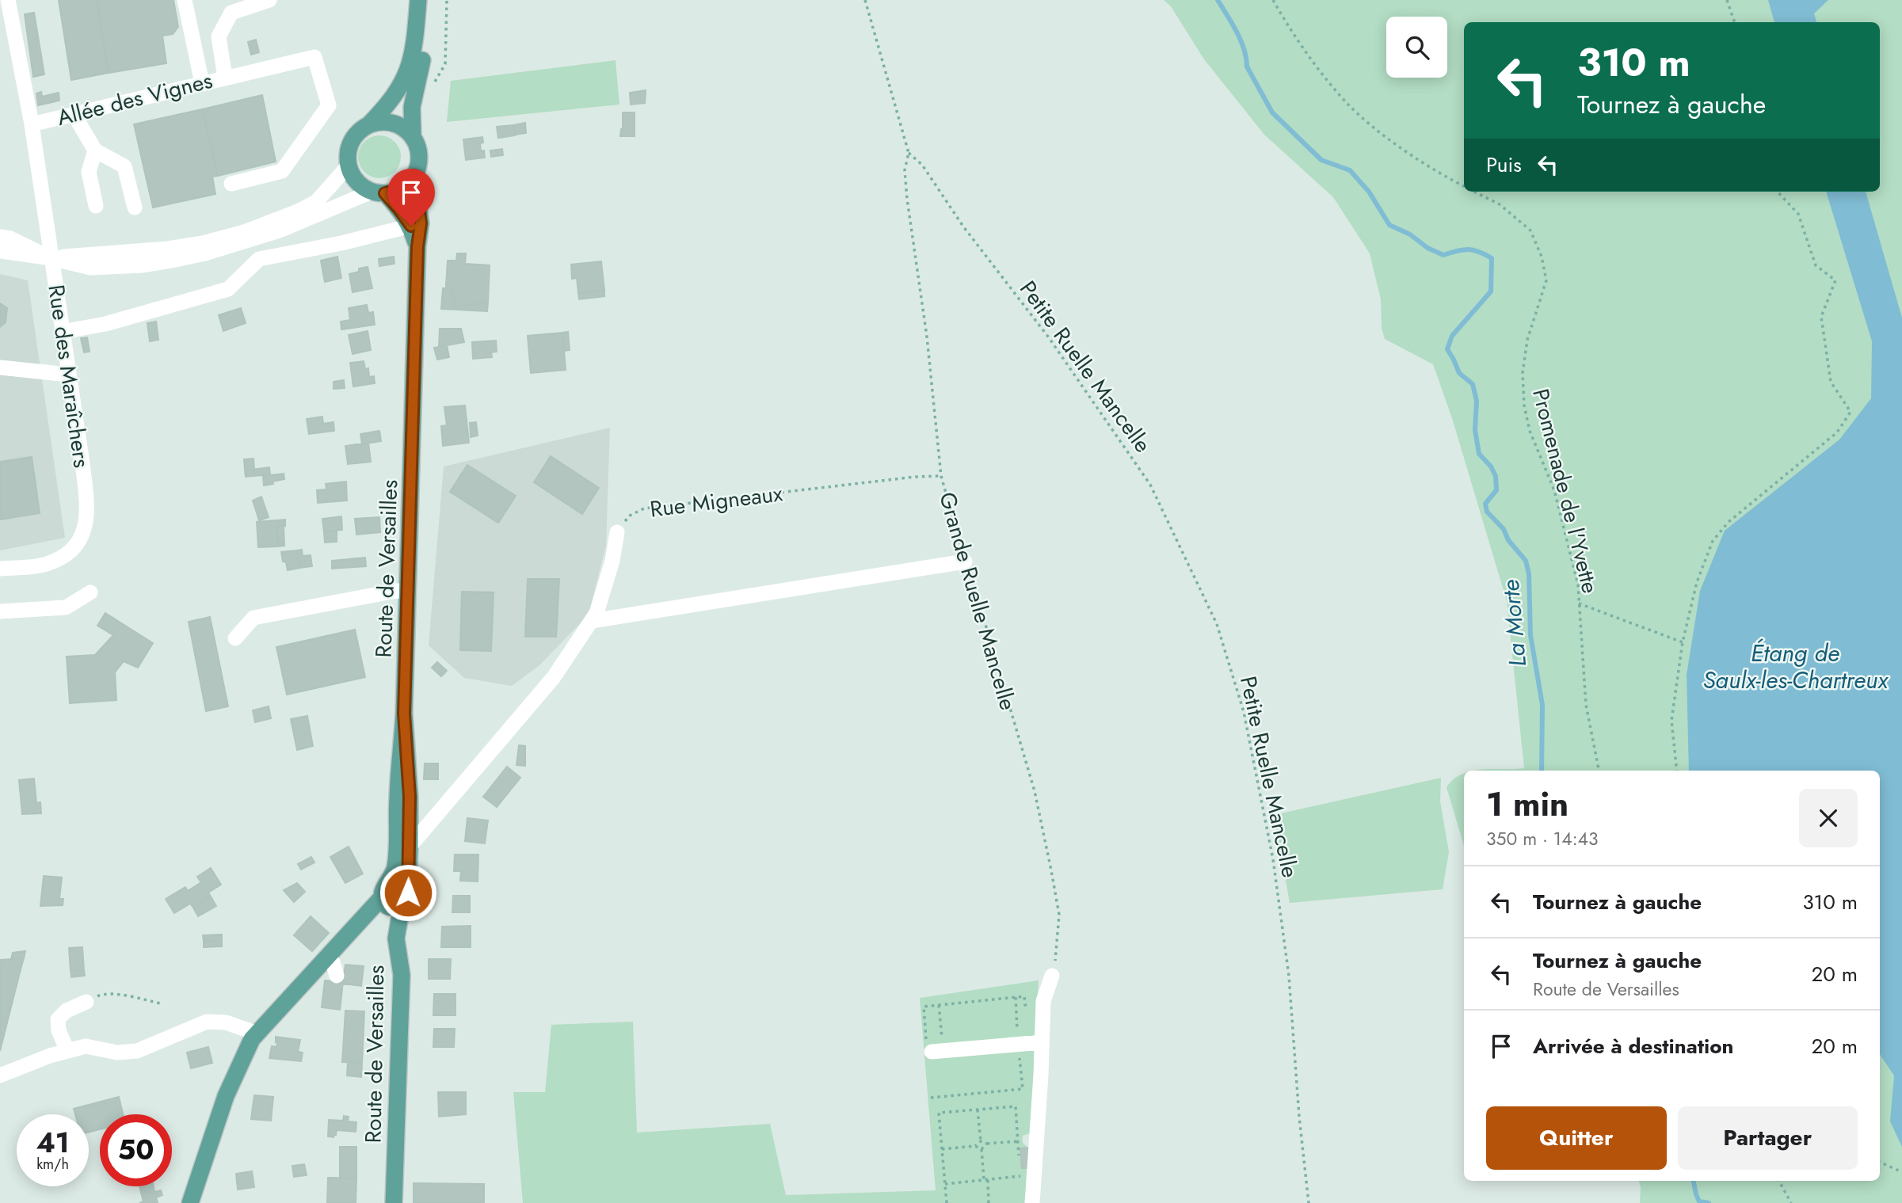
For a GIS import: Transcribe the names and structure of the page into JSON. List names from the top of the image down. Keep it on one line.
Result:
{"streets":{"main road":["Route de Versailles"],"street":["Allée des Vignes","Rue des Maraîchers"],"path":["Petite Ruelle Mancelle","Promenade de l'Yvette","Rue Migneaux","Grande Ruelle Mancelle"]},"crossings":[["Allée des Vignes","Rue des Maraîchers"],["Petite Ruelle Mancelle","Grande Ruelle Mancelle"],["Rue Migneaux","Grande Ruelle Mancelle"]],"water":["La Morte","Étang de Saulx-les-Chartreux"],"page":{"turn":["310 m","Tournez à gauche"],"then":"Puis","heading":["1 min","350 m · 14:43"],"list":[{"name":"Tournez à gauche","value":"310 m"},{"name":"Tournez à gauche","note":"Route de Versailles","value":"20 m"},{"name":"Arrivée à destination","value":"20 m"}],"buttons":["Quitter","Partager"],"speed":"41 km/h","limit":"50"}}
